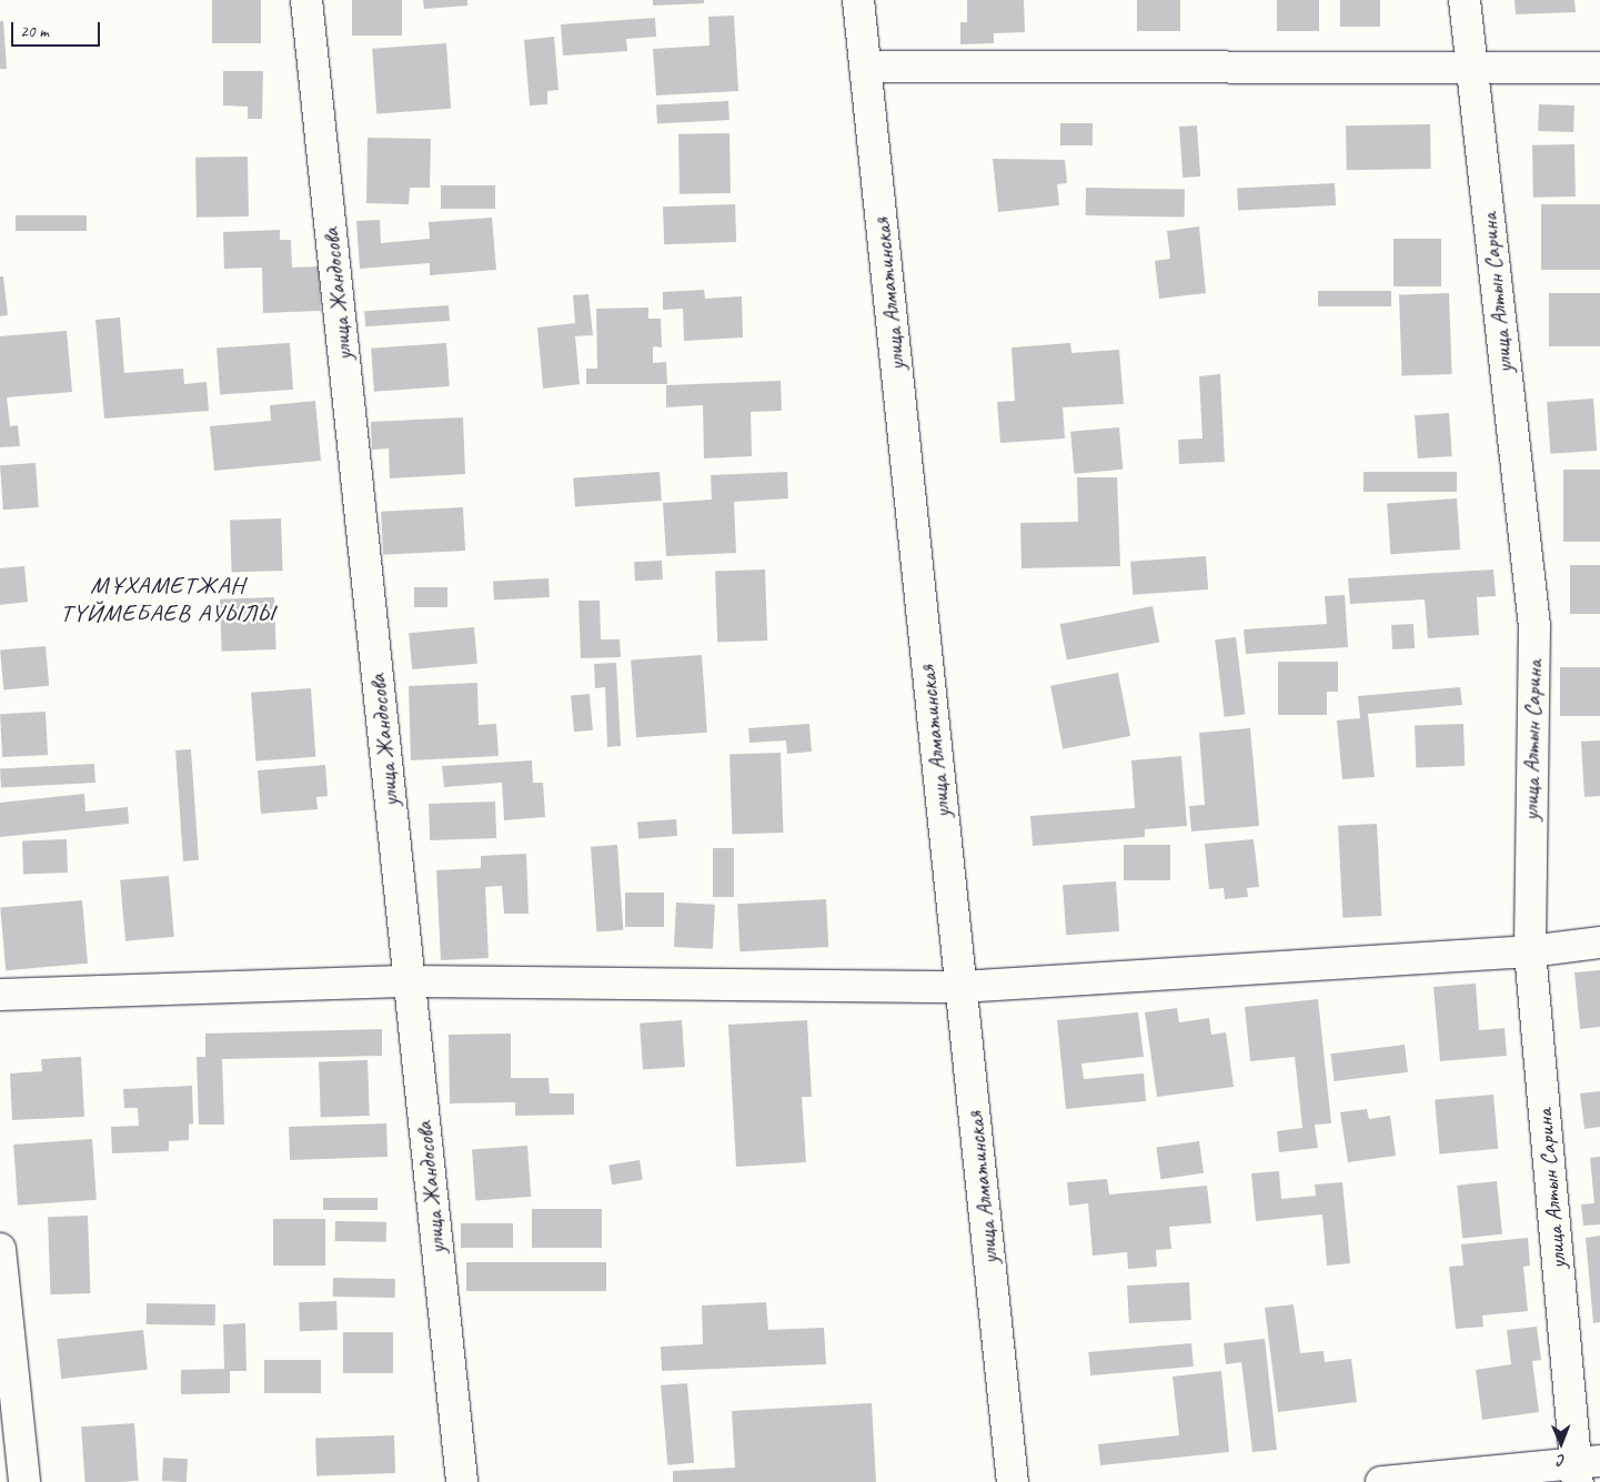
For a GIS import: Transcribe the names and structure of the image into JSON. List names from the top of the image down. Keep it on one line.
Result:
{"streets":{"street":["улица Алтын Сарина","улица Жандосова","улица Алматинская"]},"districts":["МҰХАМЕТЖАН ТҮЙМЕБАЕВ АУЫЛЫ"],"scale_bar":"20 m","north":"bottom"}
